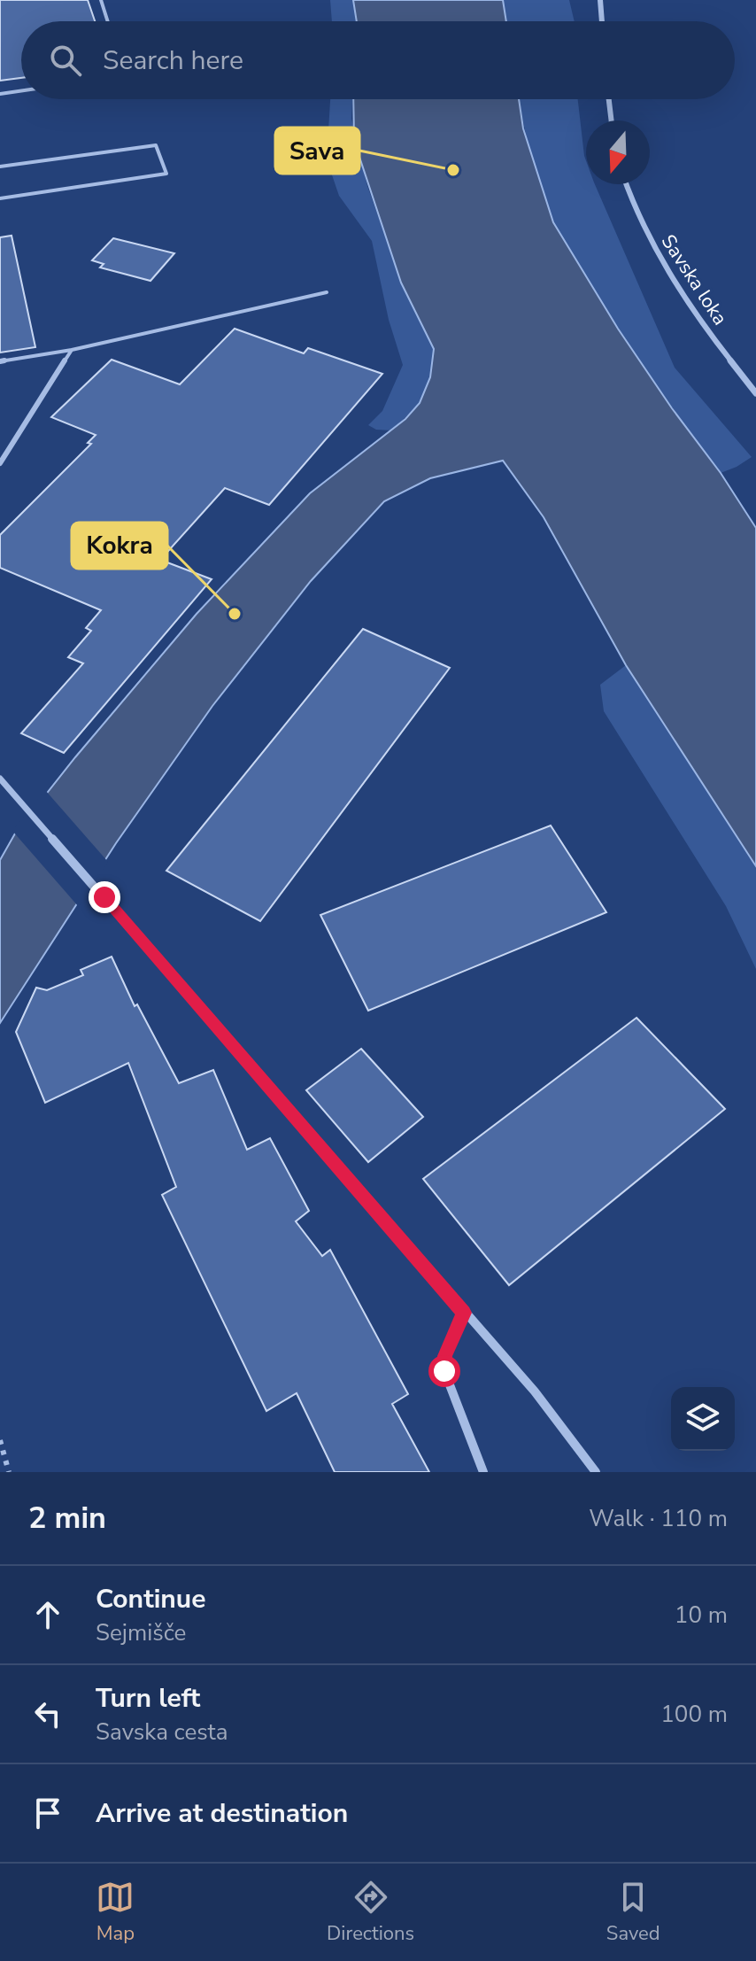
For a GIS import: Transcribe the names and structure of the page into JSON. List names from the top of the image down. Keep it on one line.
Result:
{"streets":{"street":["Savska loka"]},"places":["Sava","Kokra"],"north":"bottom","page":{"search":"Search here","heading":["2 min","Walk · 110 m"],"list":[["Continue","Sejmišče","10 m"],["Turn left","Savska cesta","100 m"],"Arrive at destination"],"nav":["Map","Directions","Saved"]}}
